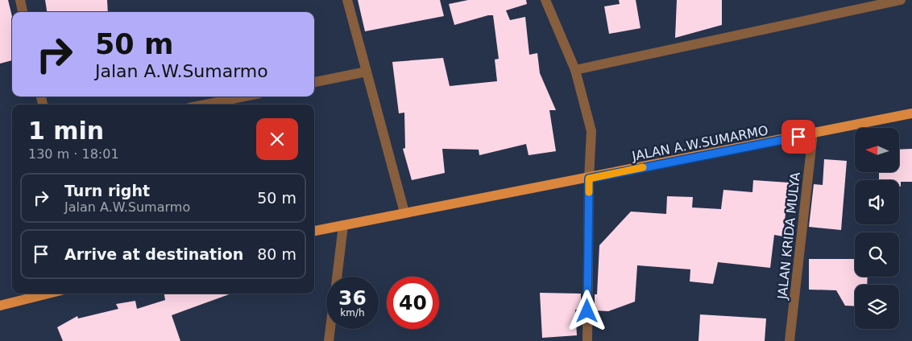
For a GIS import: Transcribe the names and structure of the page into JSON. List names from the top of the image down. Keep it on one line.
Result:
{"streets":{"main road":["JALAN A.W.SUMARMO"],"street":["JALAN KRIDA MULYA"]},"crossings":[["JALAN A.W.SUMARMO","JALAN KRIDA MULYA"]],"north":"left","page":{"turn":["50 m","Jalan A.W.Sumarmo"],"heading":["1 min","130 m · 18:01"],"list":[{"name":"Turn right","note":"Jalan A.W.Sumarmo","value":"50 m"},{"name":"Arrive at destination","value":"80 m"}],"speed":"36 km/h","limit":"40"}}
